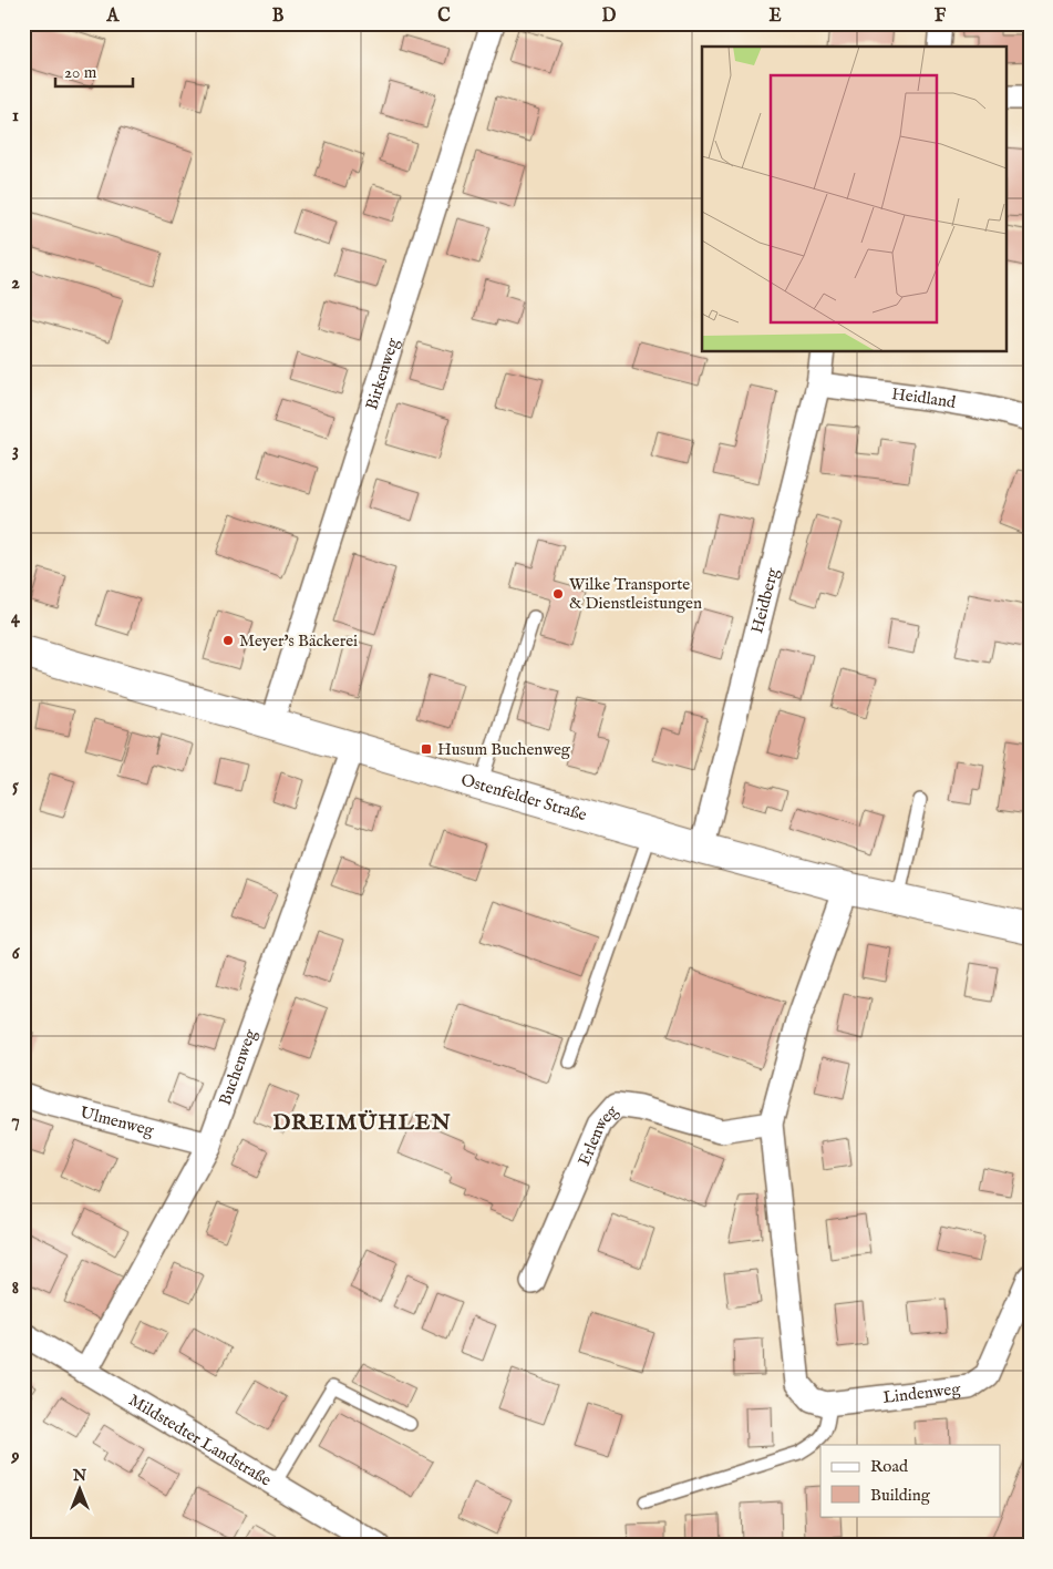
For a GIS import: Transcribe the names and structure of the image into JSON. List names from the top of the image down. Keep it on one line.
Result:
{"streets":{"main road":["Ostenfelder Straße"],"street":["Birkenweg","Heidland","Heidberg","Buchenweg","Ulmenweg","Erlenweg","Lindenweg","Mildstedter Landstraße"]},"crossings":[["Birkenweg","Ostenfelder Straße"],["Heidland","Heidberg"],["Heidberg","Ostenfelder Straße"],["Ostenfelder Straße","Buchenweg"],["Buchenweg","Ulmenweg"],["Buchenweg","Mildstedter Landstraße"]],"districts":["DREIMÜHLEN"],"places":{"other":["Wilke Transporte & Dienstleistungen","Meyer's Bäckerei"],"transit":["Husum Buchenweg"]},"legend":["Road","Building"],"scale_bar":"20 m","north":"top","grid":{"columns":["A","B","C","D","E","F"],"rows":["1","2","3","4","5","6","7","8","9"]}}
